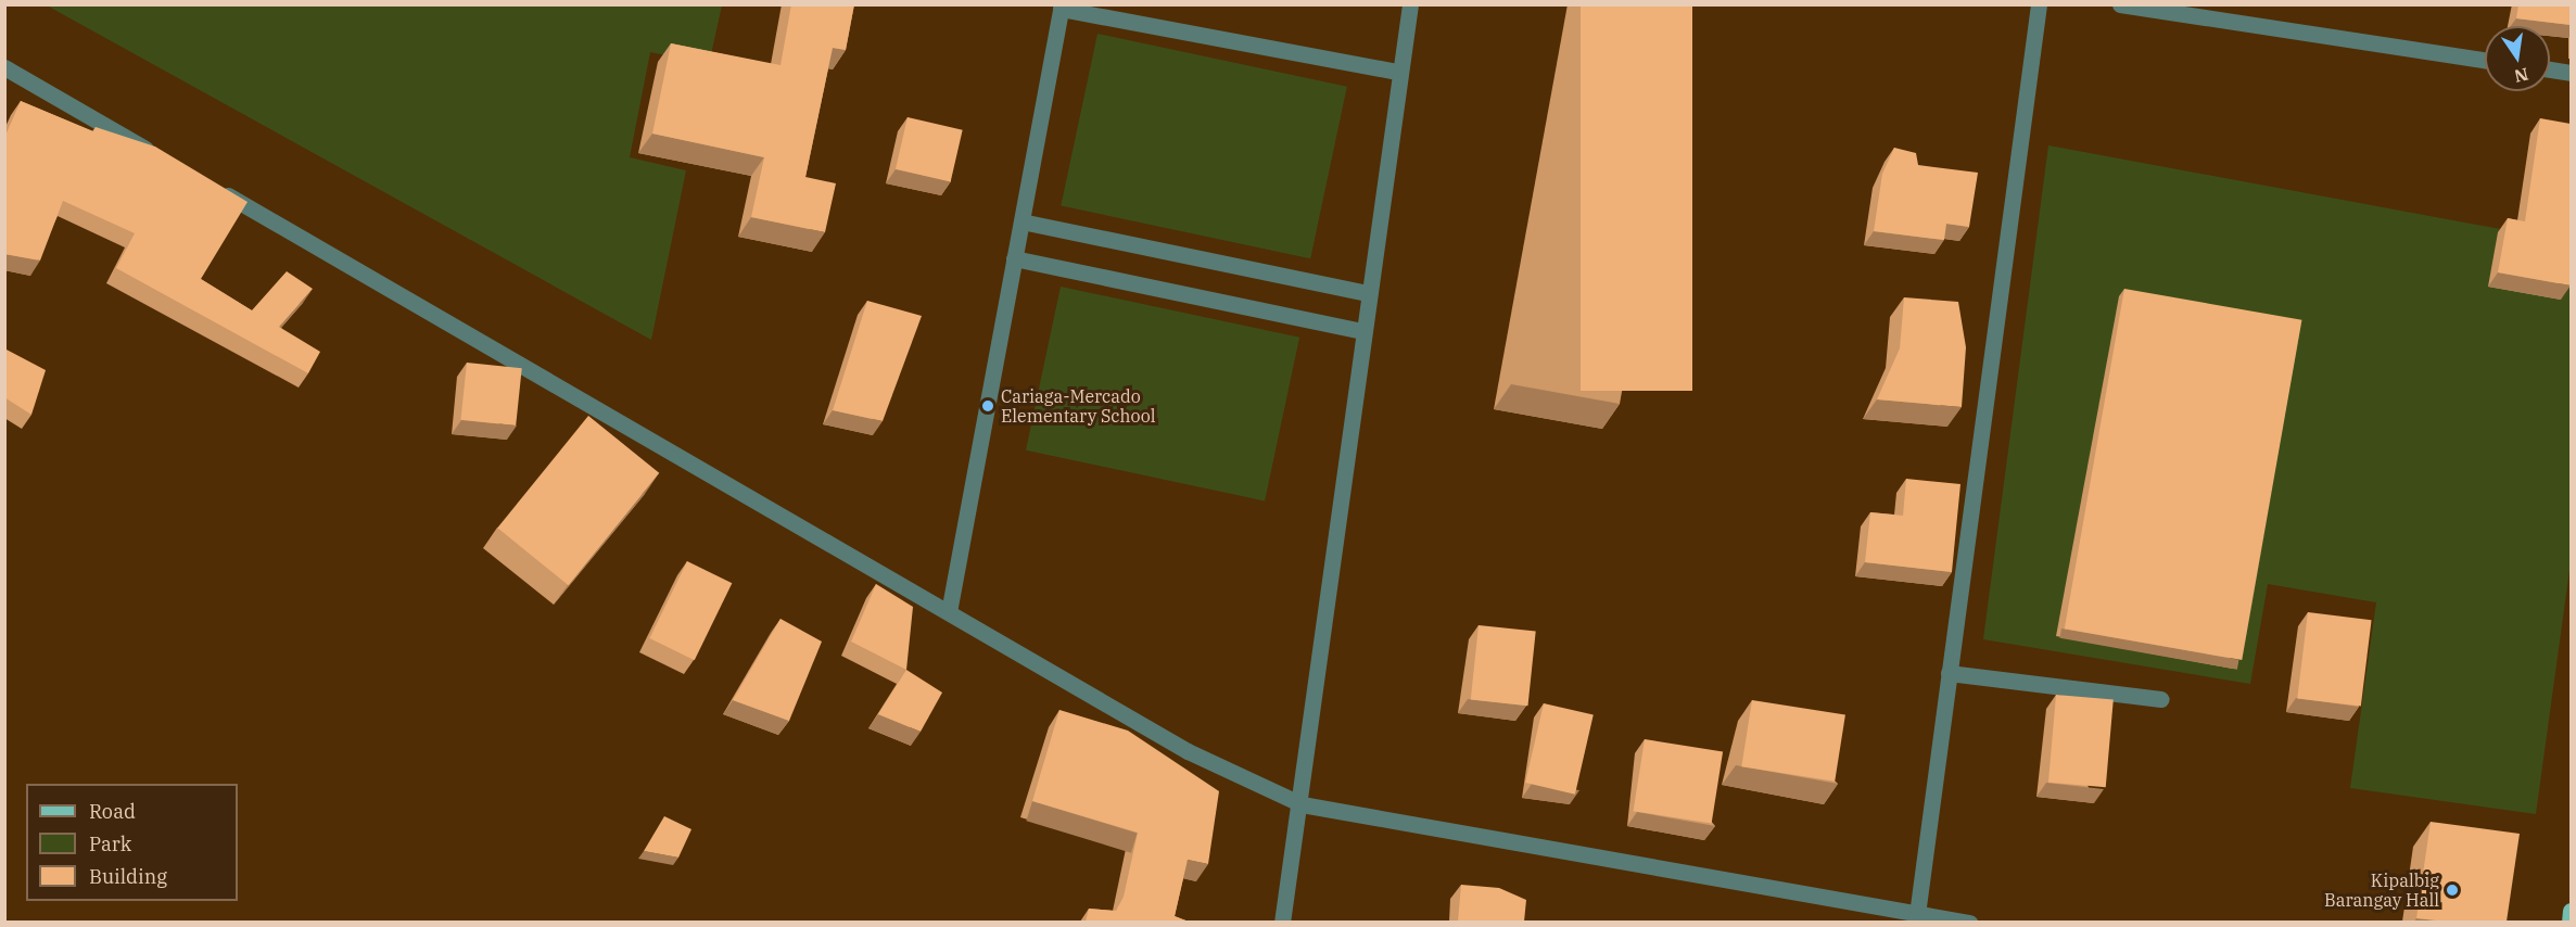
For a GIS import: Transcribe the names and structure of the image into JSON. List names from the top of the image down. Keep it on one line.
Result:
{"places":["Cariaga-Mercado Elementary School","Kipalbig Barangay Hall"],"legend":["Road","Park","Building"],"north":"bottom"}
